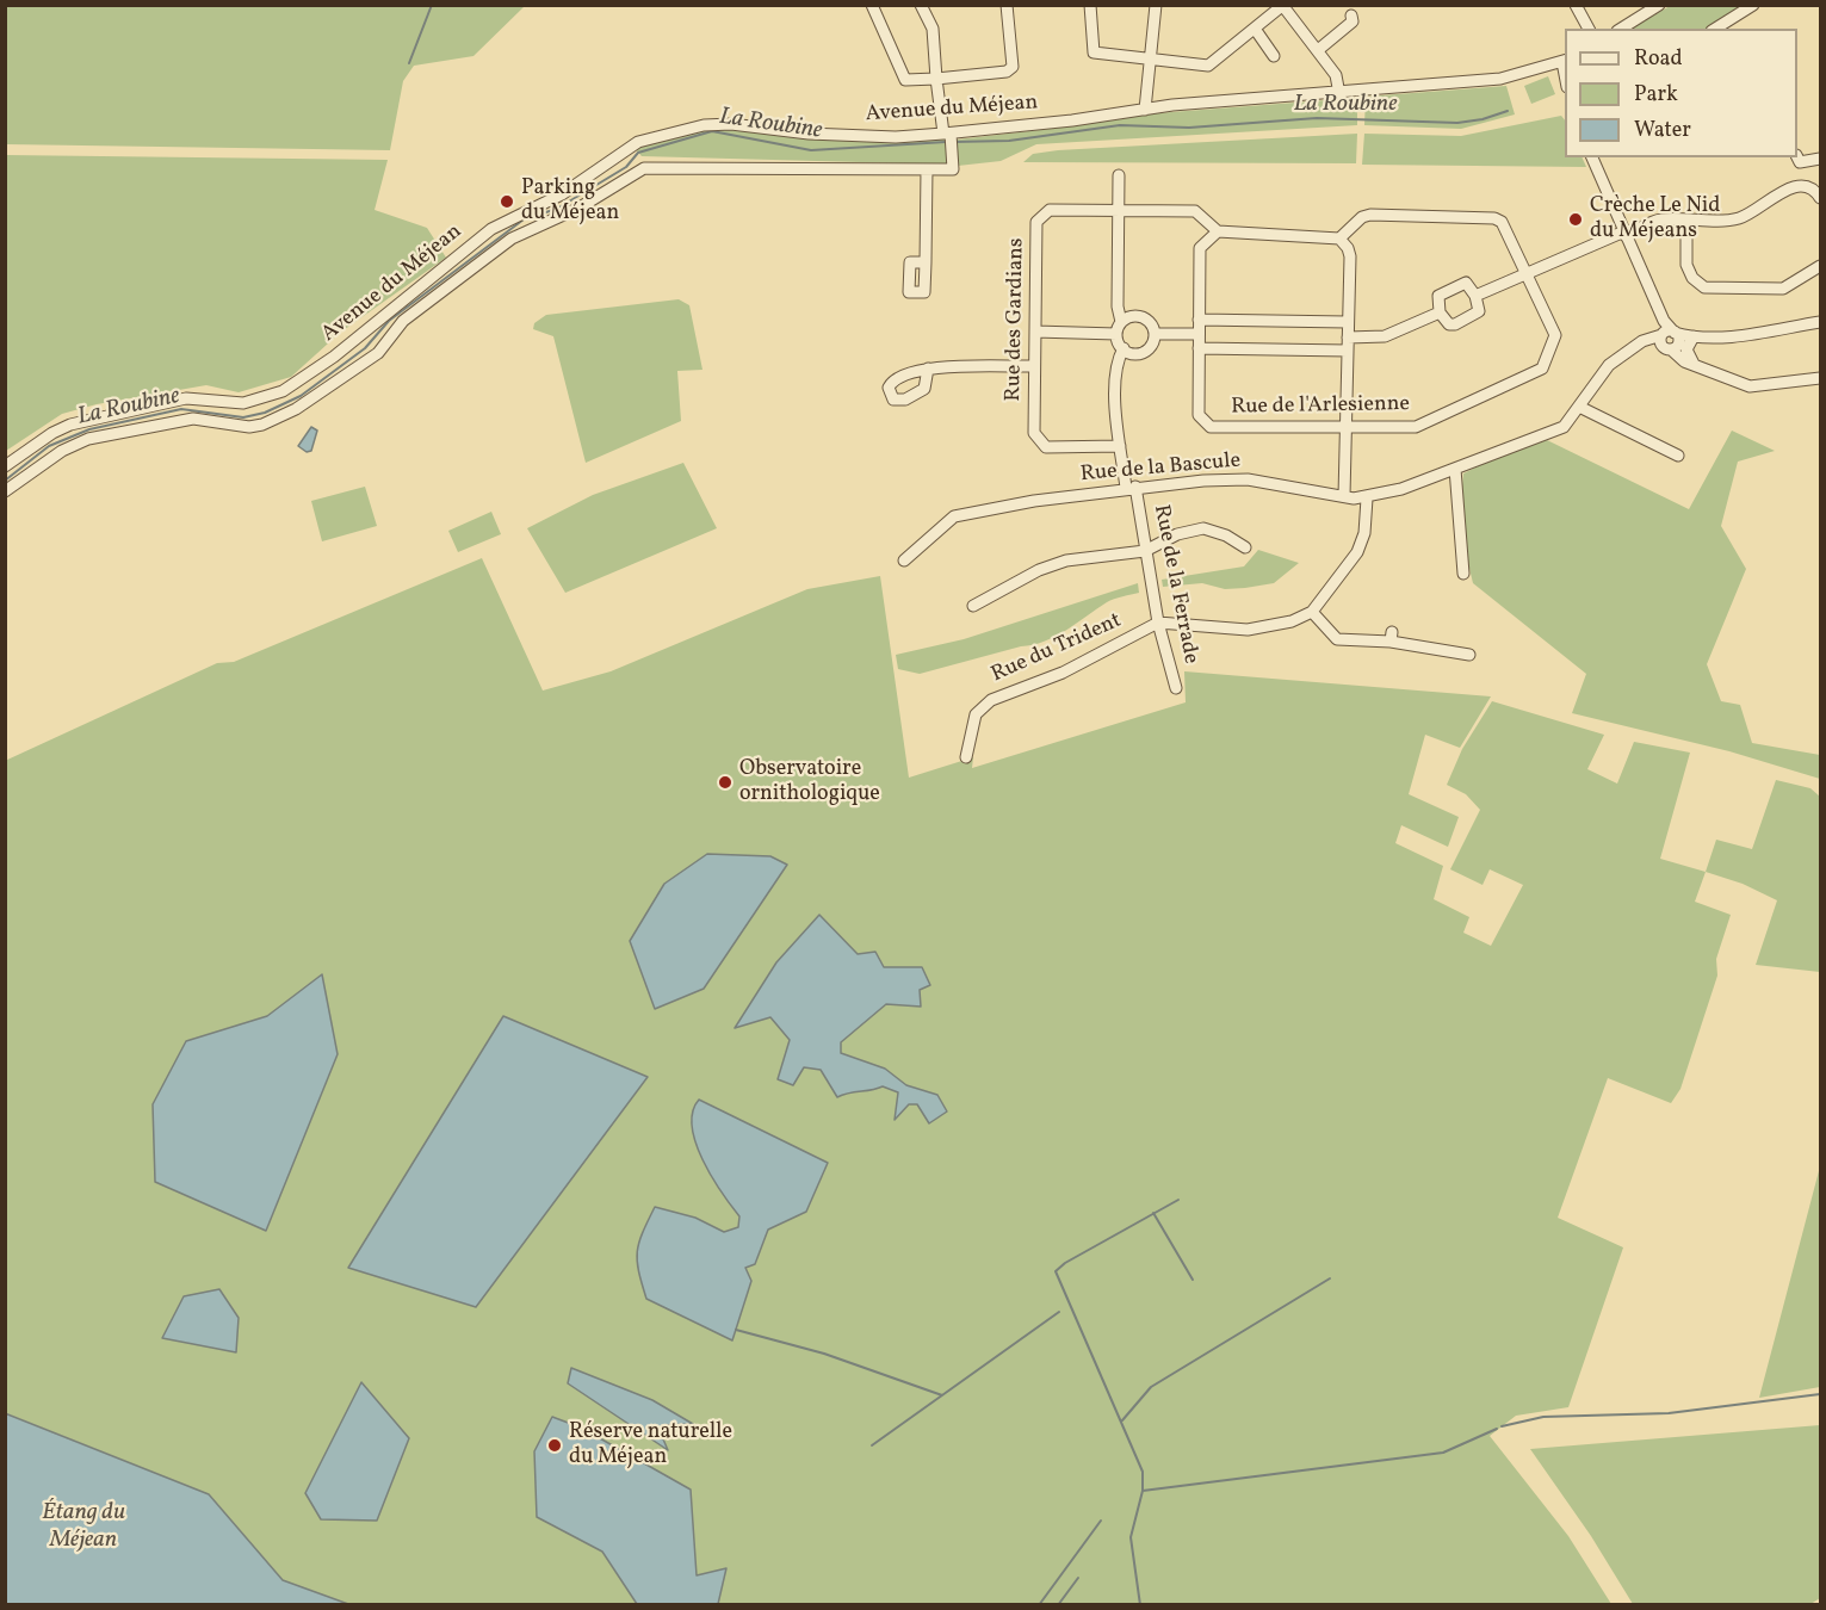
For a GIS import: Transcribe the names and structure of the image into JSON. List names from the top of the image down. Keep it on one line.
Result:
{"streets":{"street":["Avenue du Méjean","Rue des Gardians","Rue de l'Arlesienne","Rue de la Bascule","Rue de la Ferrade","Rue du Trident"]},"crossings":[["Rue des Gardians","Rue de l'Arlesienne"],["Rue des Gardians","Rue de la Ferrade"],["Rue de la Bascule","Rue de la Ferrade"],["Rue de la Ferrade","Rue du Trident"]],"water":["La Roubine","Étang du Méjean"],"places":["Parking du Méjean","Crèche Le Nid du Méjeans","Observatoire ornithologique","Réserve naturelle du Méjean"],"legend":["Road","Park","Water"]}
